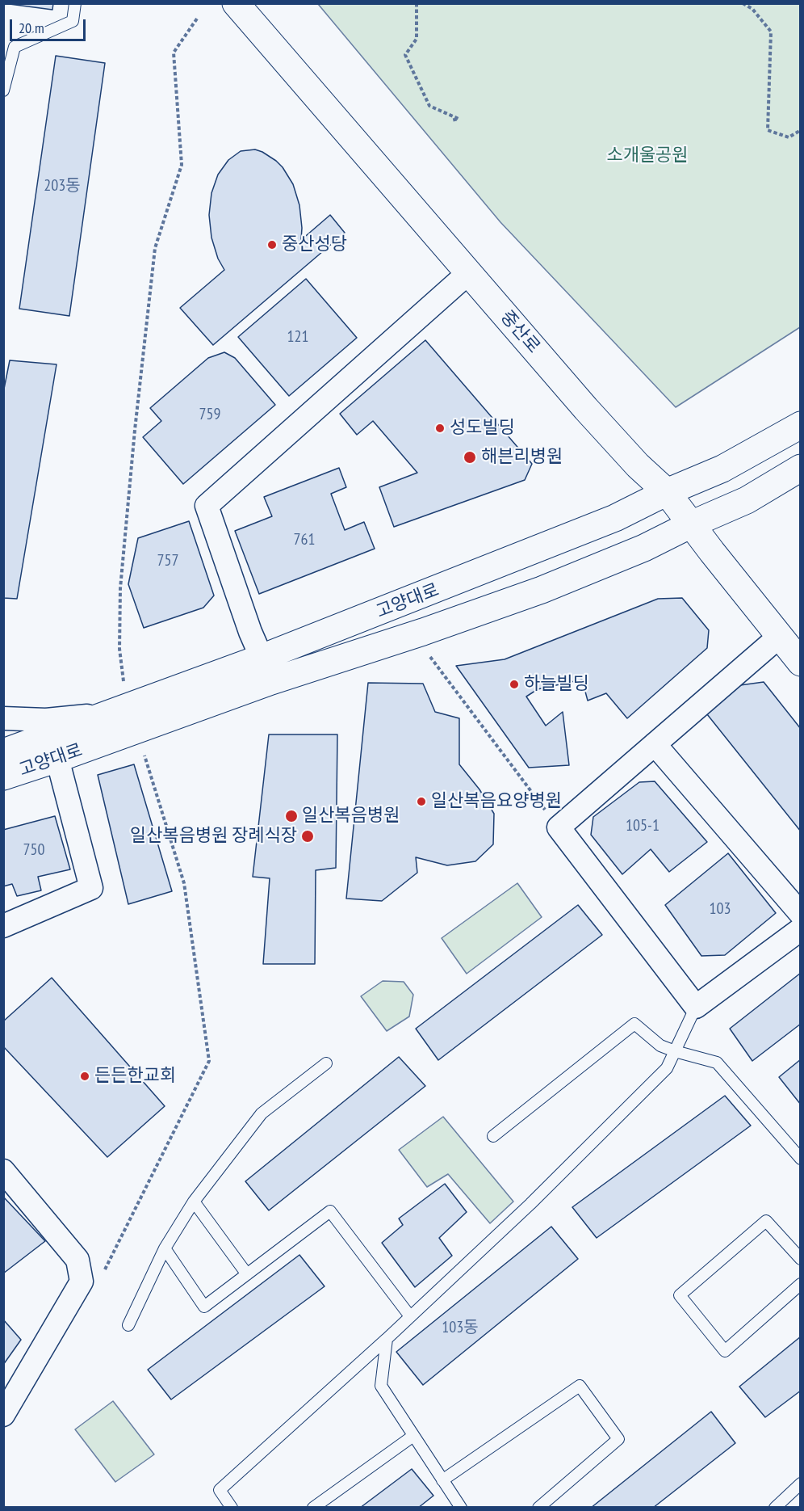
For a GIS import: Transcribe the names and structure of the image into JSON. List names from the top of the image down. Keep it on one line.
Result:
{"streets":{"main road":["중산로","고양대로"]},"crossings":[["중산로","고양대로"]],"parks":["소개울공원"],"places":["중산성당","성도빌딩","해븐리병원","하늘빌딩","일산복음요양병원","일산복음병원","일산복음병원 장례식장","든든한교회"],"house_numbers":["203동","121","759","761","757","105-1","750","103","103동"],"scale_bar":"20 m"}
